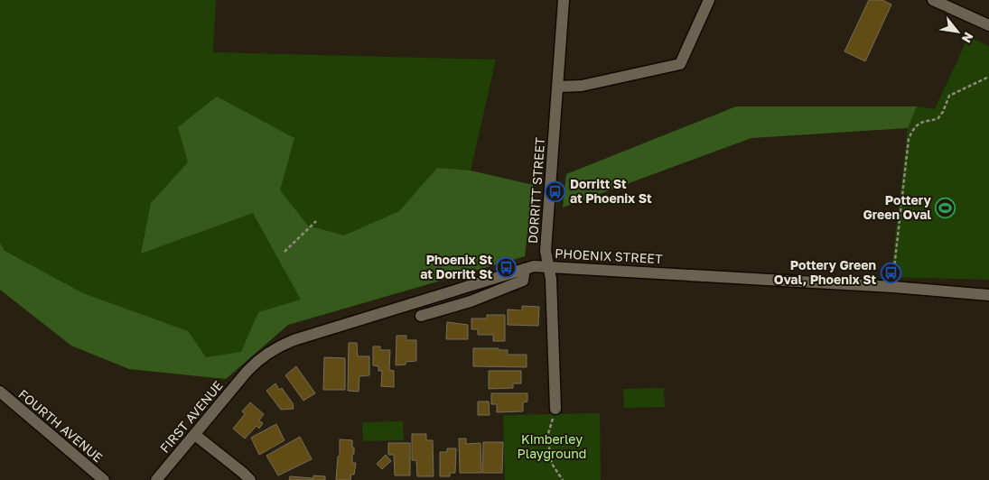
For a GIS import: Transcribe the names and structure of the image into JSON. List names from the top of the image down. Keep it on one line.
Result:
{"streets":{"street":["DORRITT STREET","PHOENIX STREET","FIRST AVENUE","FOURTH AVENUE"]},"crossings":[["DORRITT STREET","PHOENIX STREET"],["PHOENIX STREET","FIRST AVENUE"]],"parks":["Kimberley Playground"],"places":{"bus stop":["Dorritt St at Phoenix St","Phoenix St at Dorritt St","Pottery Green Oval, Phoenix St"],"sports":["Pottery Green Oval"]},"north":"bottom right"}
